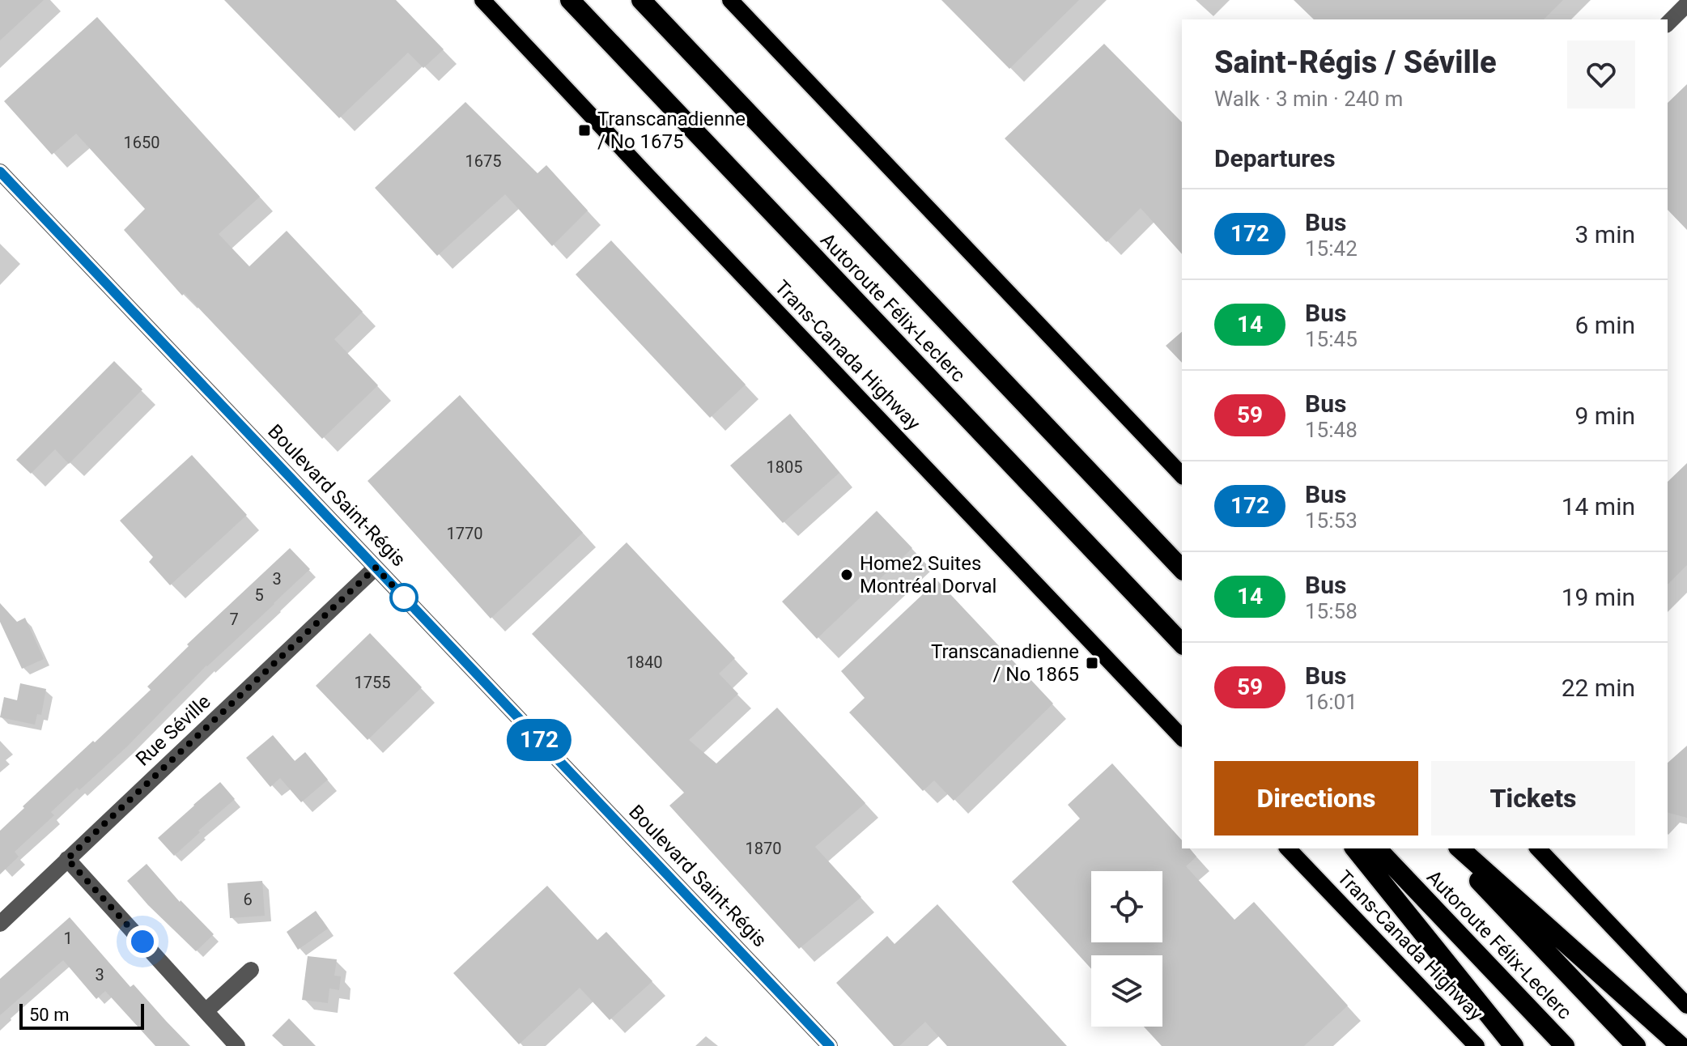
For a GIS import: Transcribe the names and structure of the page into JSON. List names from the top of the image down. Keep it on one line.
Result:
{"streets":{"highway":["Autoroute Félix-Leclerc"],"main road":["Trans-Canada Highway"],"street":["Boulevard Saint-Régis","Rue Séville"]},"crossings":[["Boulevard Saint-Régis","Rue Séville"]],"places":{"transit":["Transcanadienne / No 1675","Transcanadienne / No 1865"],"other":["Home2 Suites Montréal Dorval"]},"lines":["bus line 172"],"house_numbers":["1650","1675","1805","1770","3","5","7","1840","1755","1870","6","1","3"],"scale_bar":"50 m","page":{"on_map":"172","heading":[["Saint-Régis / Séville","Walk · 3 min · 240 m"],"Departures"],"list":[{"mark":"172","name":"Bus","note":"15:42","value":"3 min"},{"mark":"14","name":"Bus","note":"15:45","value":"6 min"},{"mark":"59","name":"Bus","note":"15:48","value":"9 min"},{"mark":"172","name":"Bus","note":"15:53","value":"14 min"},{"mark":"14","name":"Bus","note":"15:58","value":"19 min"},{"mark":"59","name":"Bus","note":"16:01","value":"22 min"}],"buttons":["Directions","Tickets"],"scale":"50 m"}}
